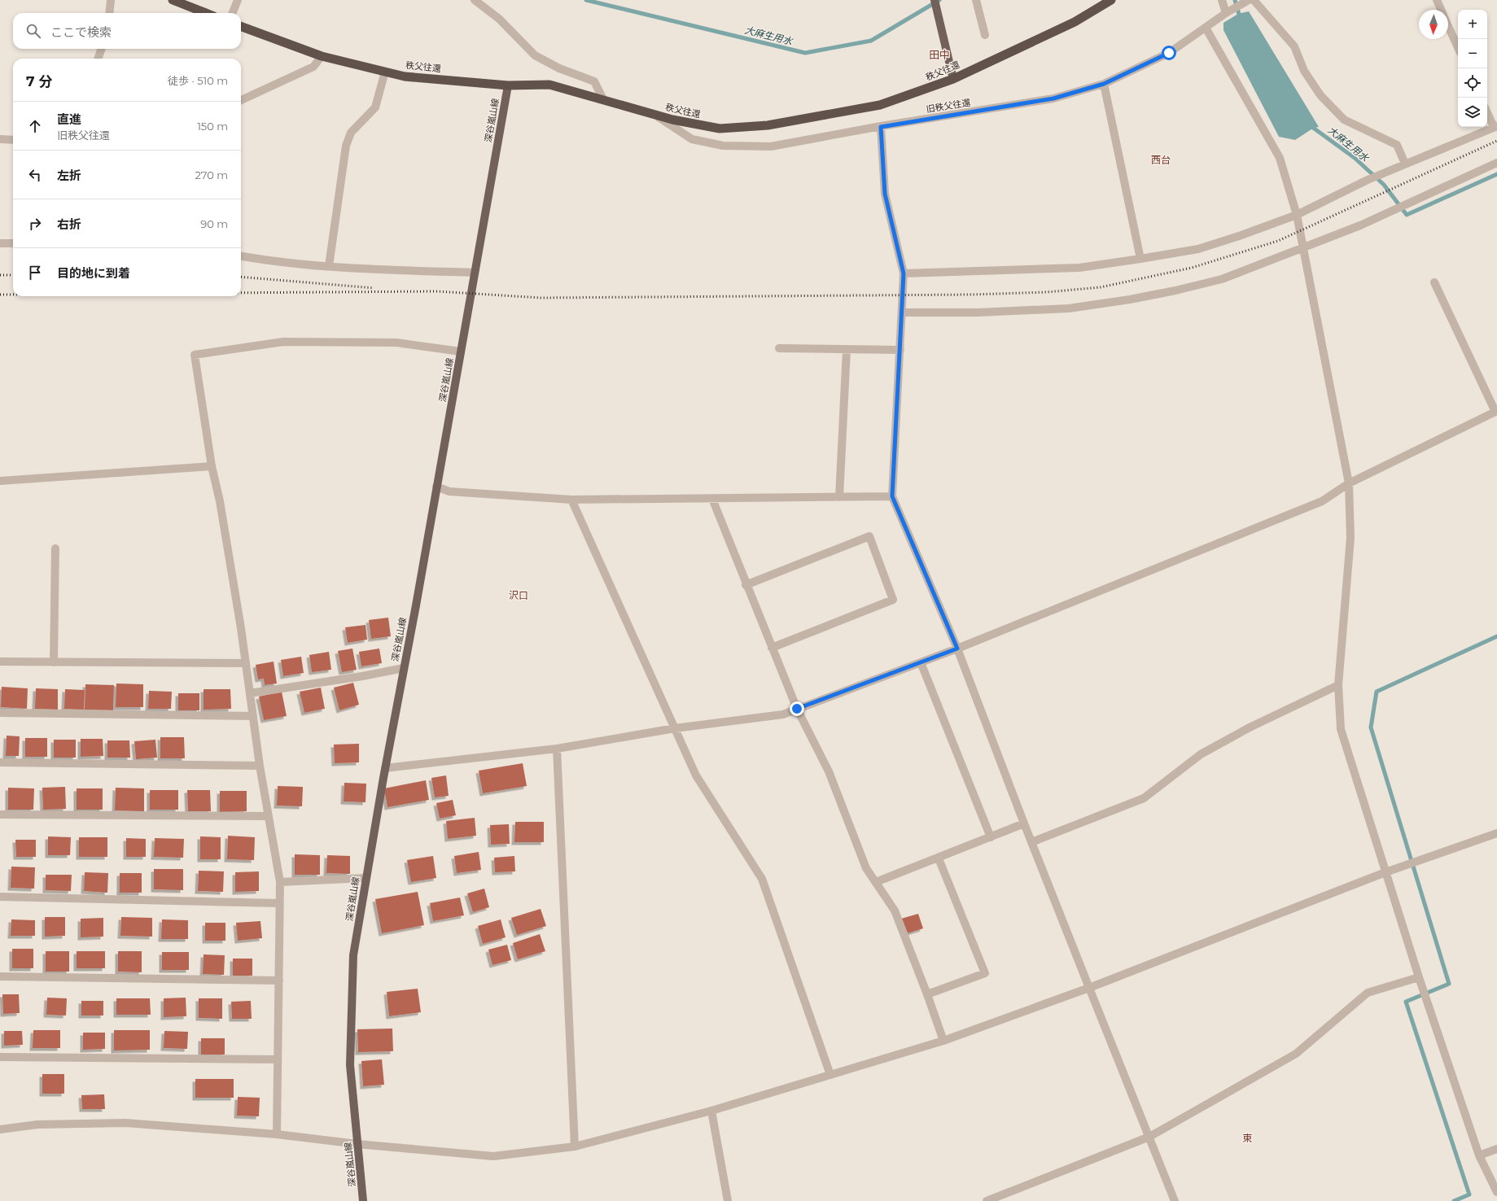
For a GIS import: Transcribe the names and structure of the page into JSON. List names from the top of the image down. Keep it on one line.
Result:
{"streets":{"highway":["秩父往還"],"main road":["深谷嵐山線"],"street":["旧秩父往還"]},"crossings":[["秩父往還","旧秩父往還"],["秩父往還","深谷嵐山線"]],"districts":["田中","西台","沢口","東"],"water":["大麻生用水"],"north":"bottom","page":{"map_buttons":["+","−"],"search":"ここで検索","heading":["7 分","徒歩 · 510 m"],"list":[["直進","旧秩父往還","150 m"],["左折","270 m"],["右折","90 m"],"目的地に到着"]}}
